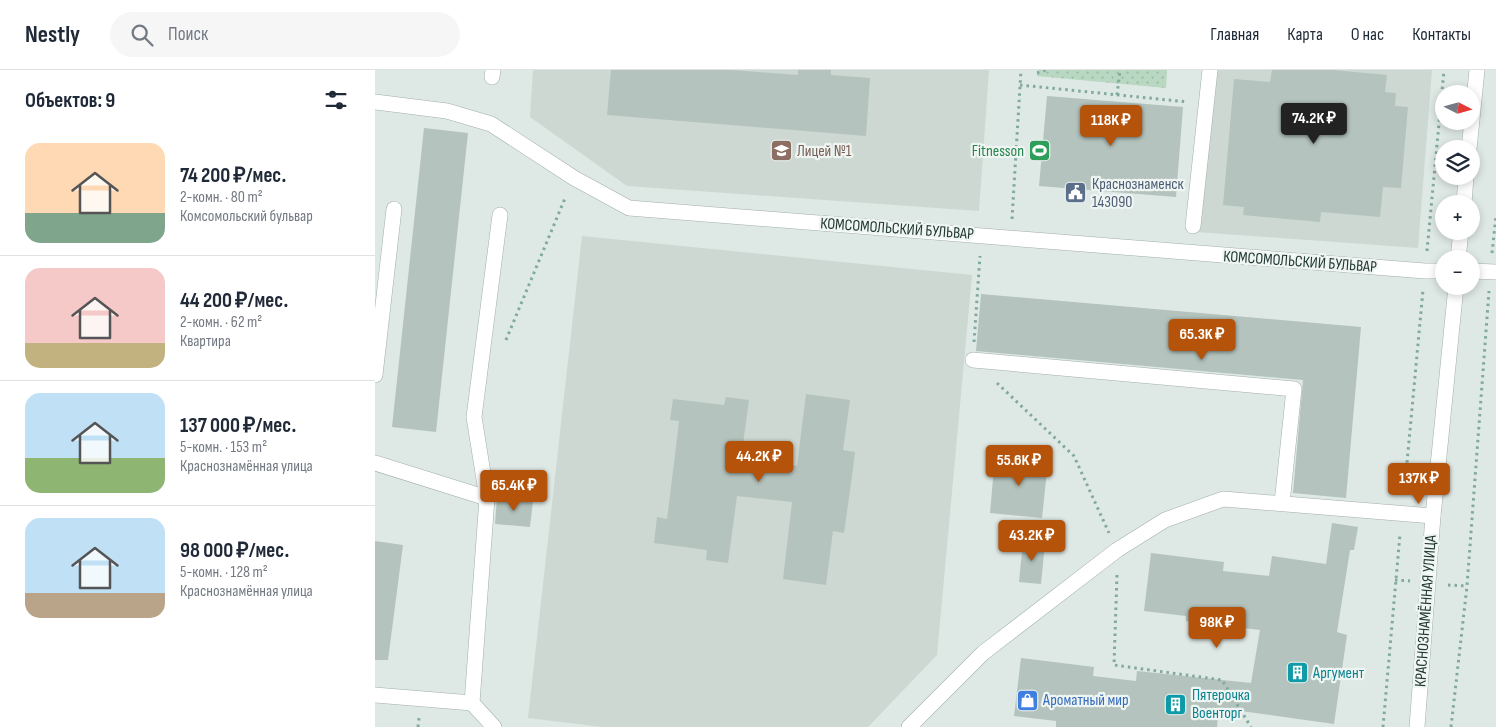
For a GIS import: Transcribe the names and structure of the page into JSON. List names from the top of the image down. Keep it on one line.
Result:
{"streets":{"street":["КОМСОМОЛЬСКИЙ БУЛЬВАР","КРАСНОЗНАМЁННАЯ УЛИЦА"]},"places":{"school or university":["Лицей №1"],"sports":["Fitnesson"],"public building":["Краснознаменск 143090"],"building":["Аргумент","Пятерочка Военторг"],"shop":["Ароматный мир"]},"north":"right","page":{"header":"Nestly","search":"Поиск","nav":["Главная","Карта","О нас","Контакты"],"heading":"Объектов: 9","map_buttons":["+","−"],"price":["74.2K ₽","118K ₽","65.3K ₽","44.2K ₽","55.6K ₽","137K ₽","65.4K ₽","43.2K ₽","98K ₽"],"list":[{"name":"74 200 ₽/мес.","note":"2-комн. · 80 m² · Комсомольский бульвар"},{"name":"44 200 ₽/мес.","note":"2-комн. · 62 m² · Квартира"},{"name":"137 000 ₽/мес.","note":"5-комн. · 153 m² · Краснознамённая улица"},{"name":"98 000 ₽/мес.","note":"5-комн. · 128 m² · Краснознамённая улица"}]}}
